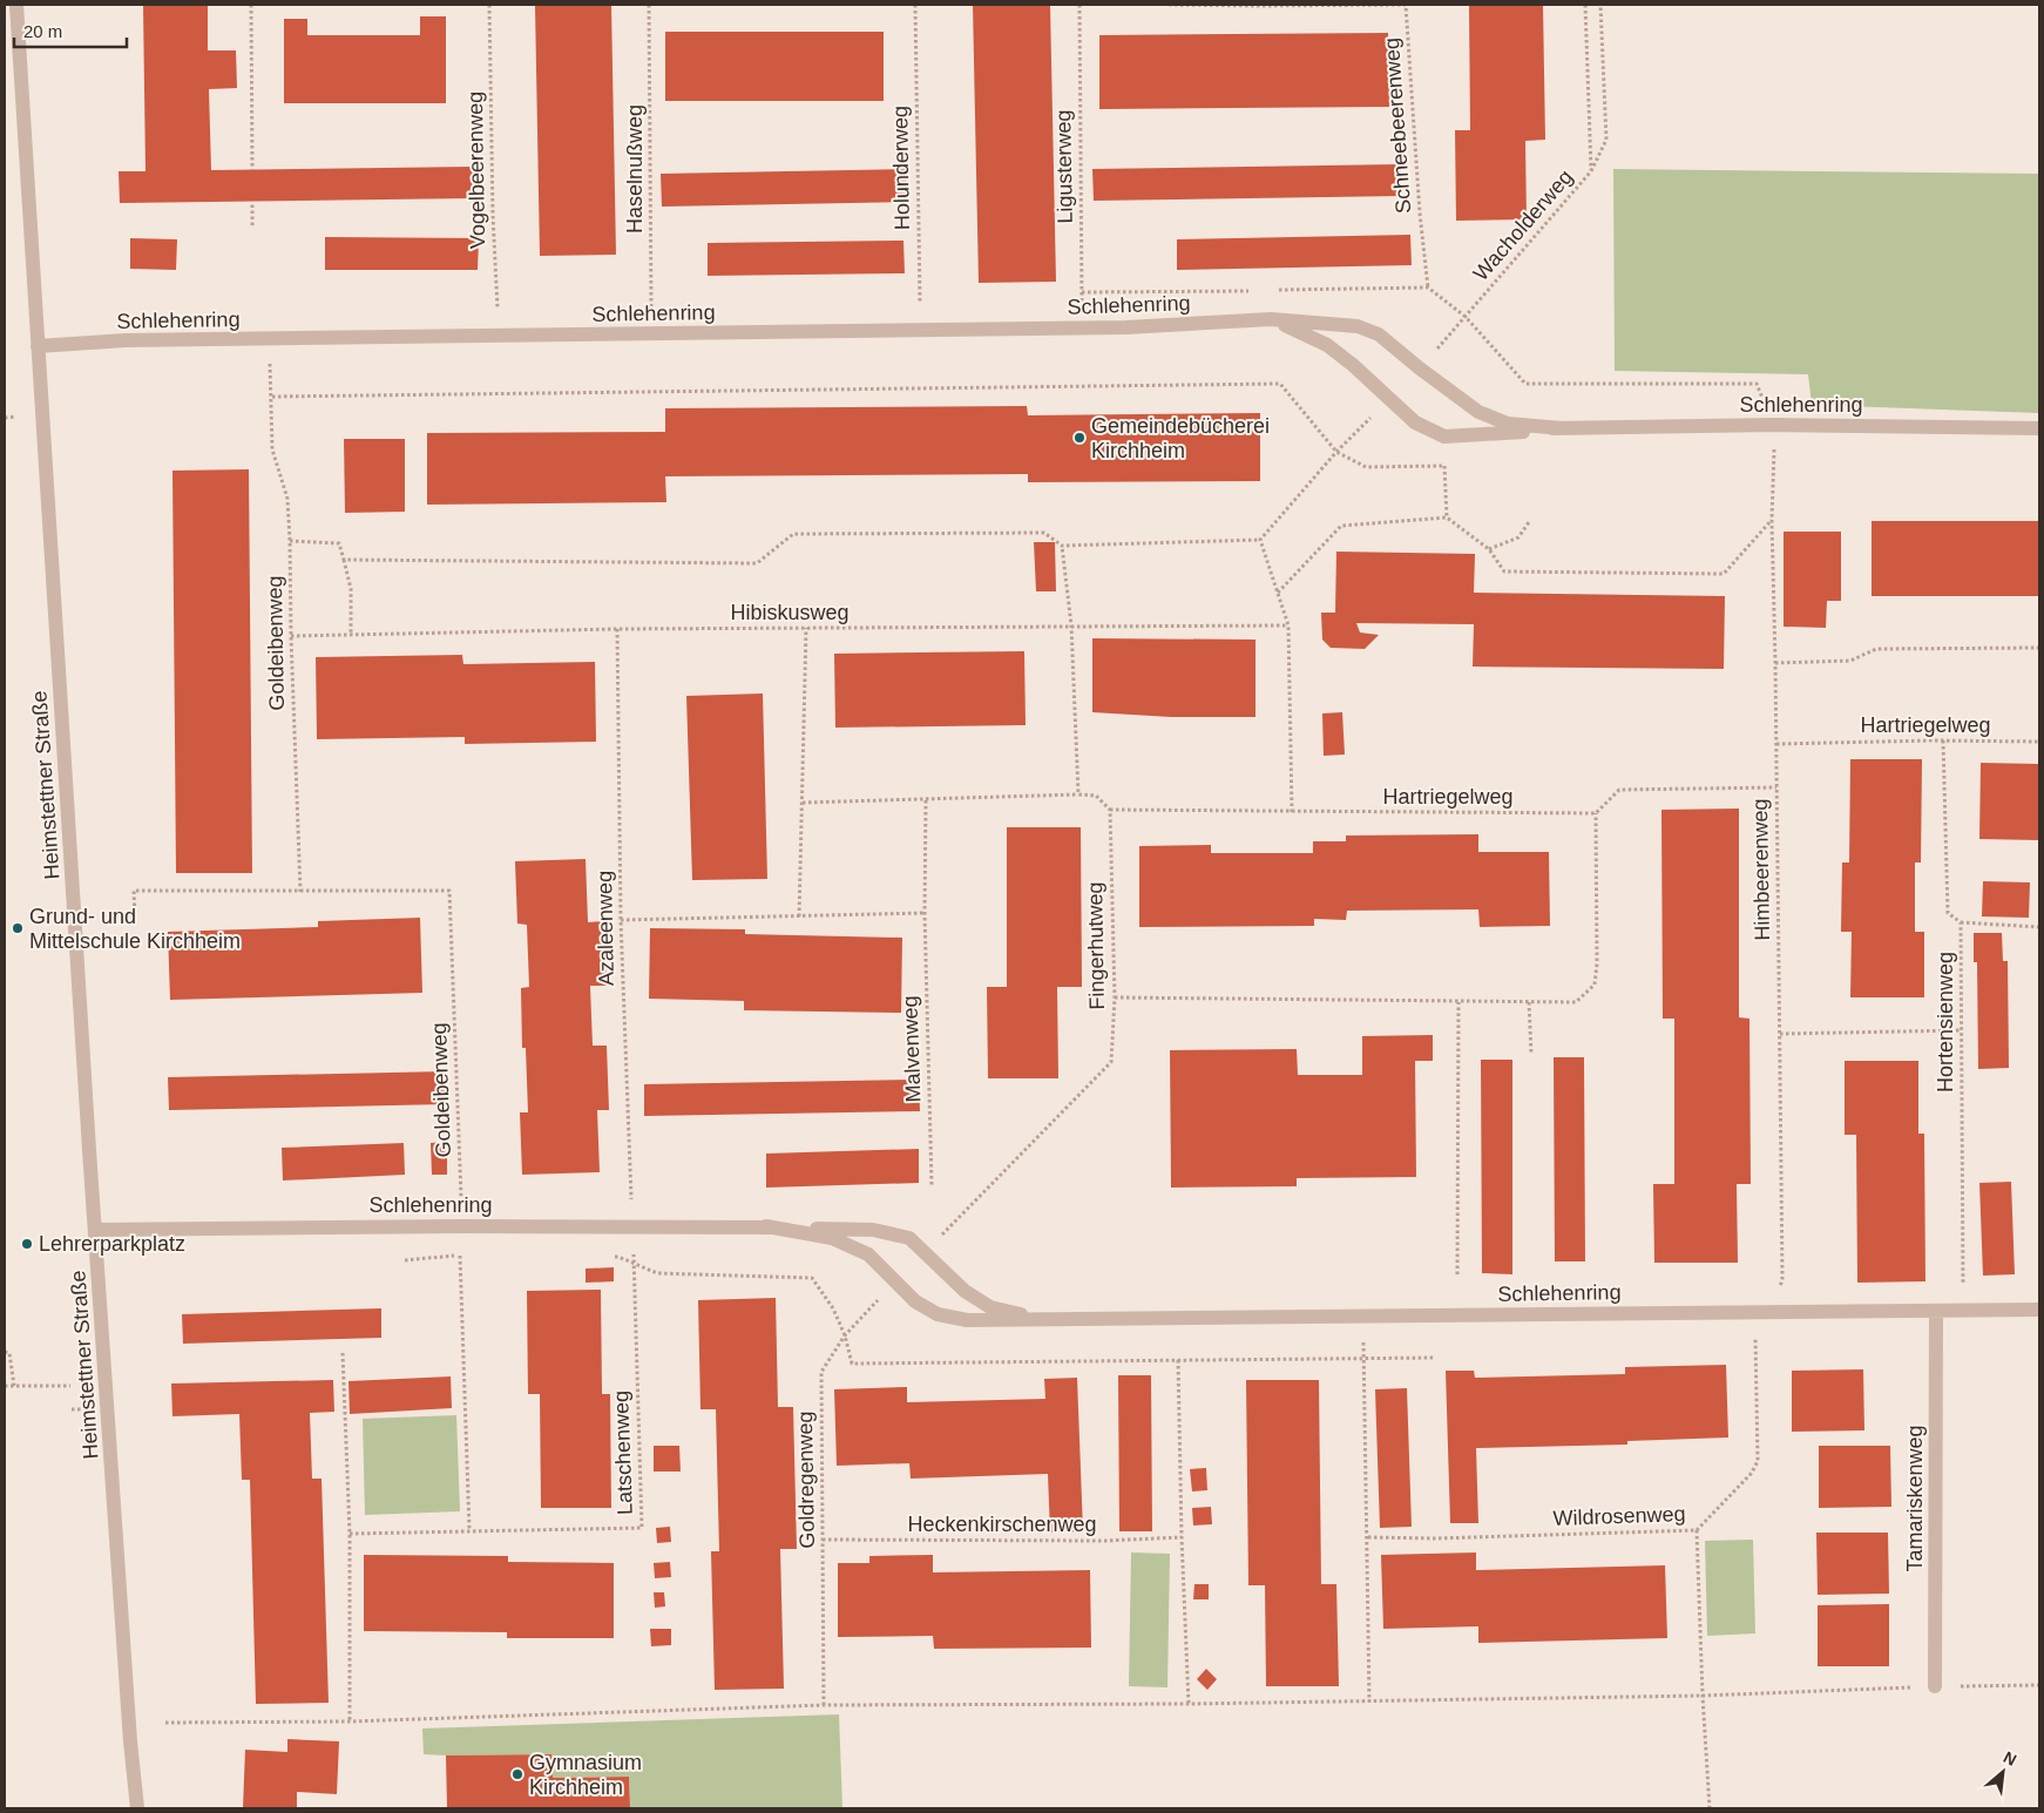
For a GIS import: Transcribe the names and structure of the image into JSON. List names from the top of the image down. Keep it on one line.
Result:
{"streets":{"street":["Schlehenring","Heimstettner Straße","Tamariskenweg"],"path":["Schneebeerenweg","Ligusterweg","Holunderweg","Haselnußweg","Vogelbeerenweg","Wacholderweg","Hibiskusweg","Goldeibenweg","Hartriegelweg","Himbeerenweg","Azaleenweg","Fingerhutweg","Hortensienweg","Malvenweg","Latschenweg","Goldregenweg","Wildrosenweg","Heckenkirschenweg"]},"crossings":[["Ligusterweg","Schlehenring"],["Holunderweg","Schlehenring"],["Haselnußweg","Schlehenring"],["Vogelbeerenweg","Schlehenring"],["Wacholderweg","Schlehenring"],["Schlehenring","Goldeibenweg"],["Schlehenring","Heimstettner Straße"],["Schlehenring","Himbeerenweg"],["Schlehenring","Azaleenweg"],["Schlehenring","Fingerhutweg"],["Schlehenring","Hortensienweg"],["Schlehenring","Latschenweg"],["Schlehenring","Goldregenweg"],["Schlehenring","Tamariskenweg"],["Schlehenring","Wildrosenweg"],["Hibiskusweg","Goldeibenweg"],["Hibiskusweg","Azaleenweg"],["Hartriegelweg","Himbeerenweg"],["Hartriegelweg","Fingerhutweg"],["Hartriegelweg","Hortensienweg"],["Himbeerenweg","Wildrosenweg"],["Azaleenweg","Latschenweg"],["Goldregenweg","Heckenkirschenweg"]],"places":["Gemeindebücherei Kirchheim","Grund- und Mittelschule Kirchheim","Lehrerparkplatz","Gymnasium Kirchheim"],"scale_bar":"20 m","north":"top right"}
